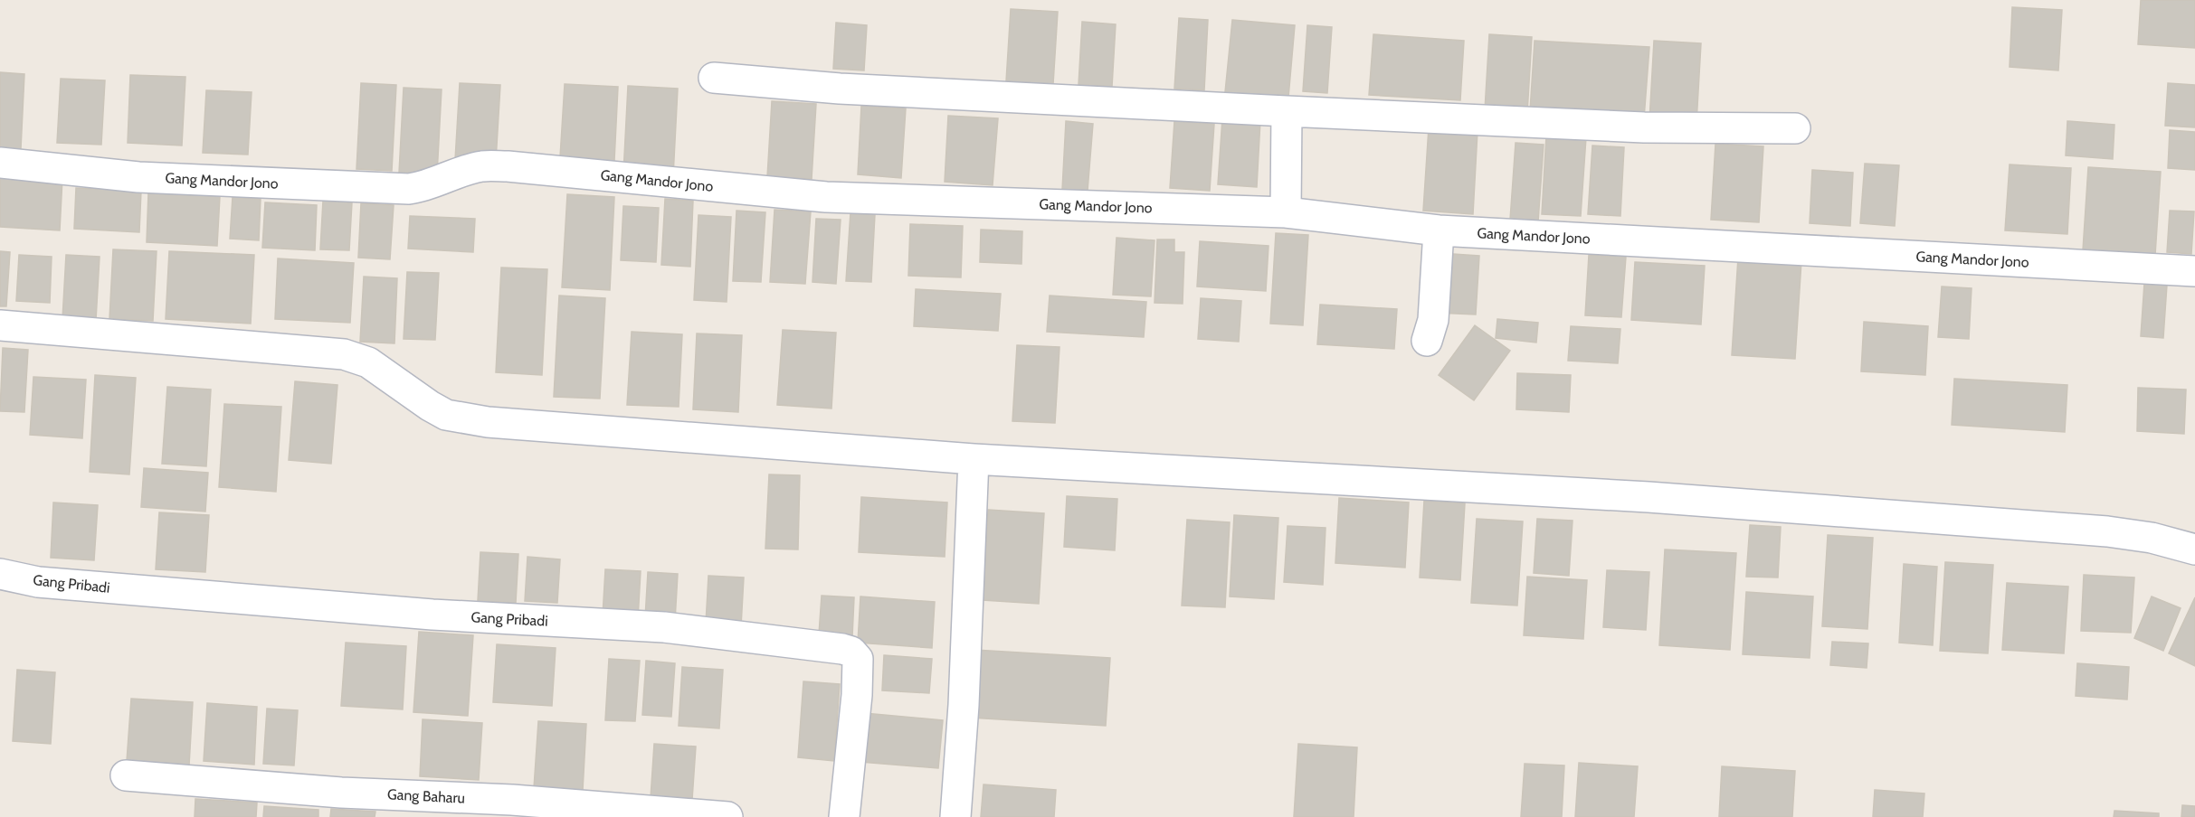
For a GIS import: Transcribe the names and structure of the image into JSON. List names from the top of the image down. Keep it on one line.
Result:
{"streets":{"street":["Gang Mandor Jono","Gang Pribadi","Gang Baharu"]}}
